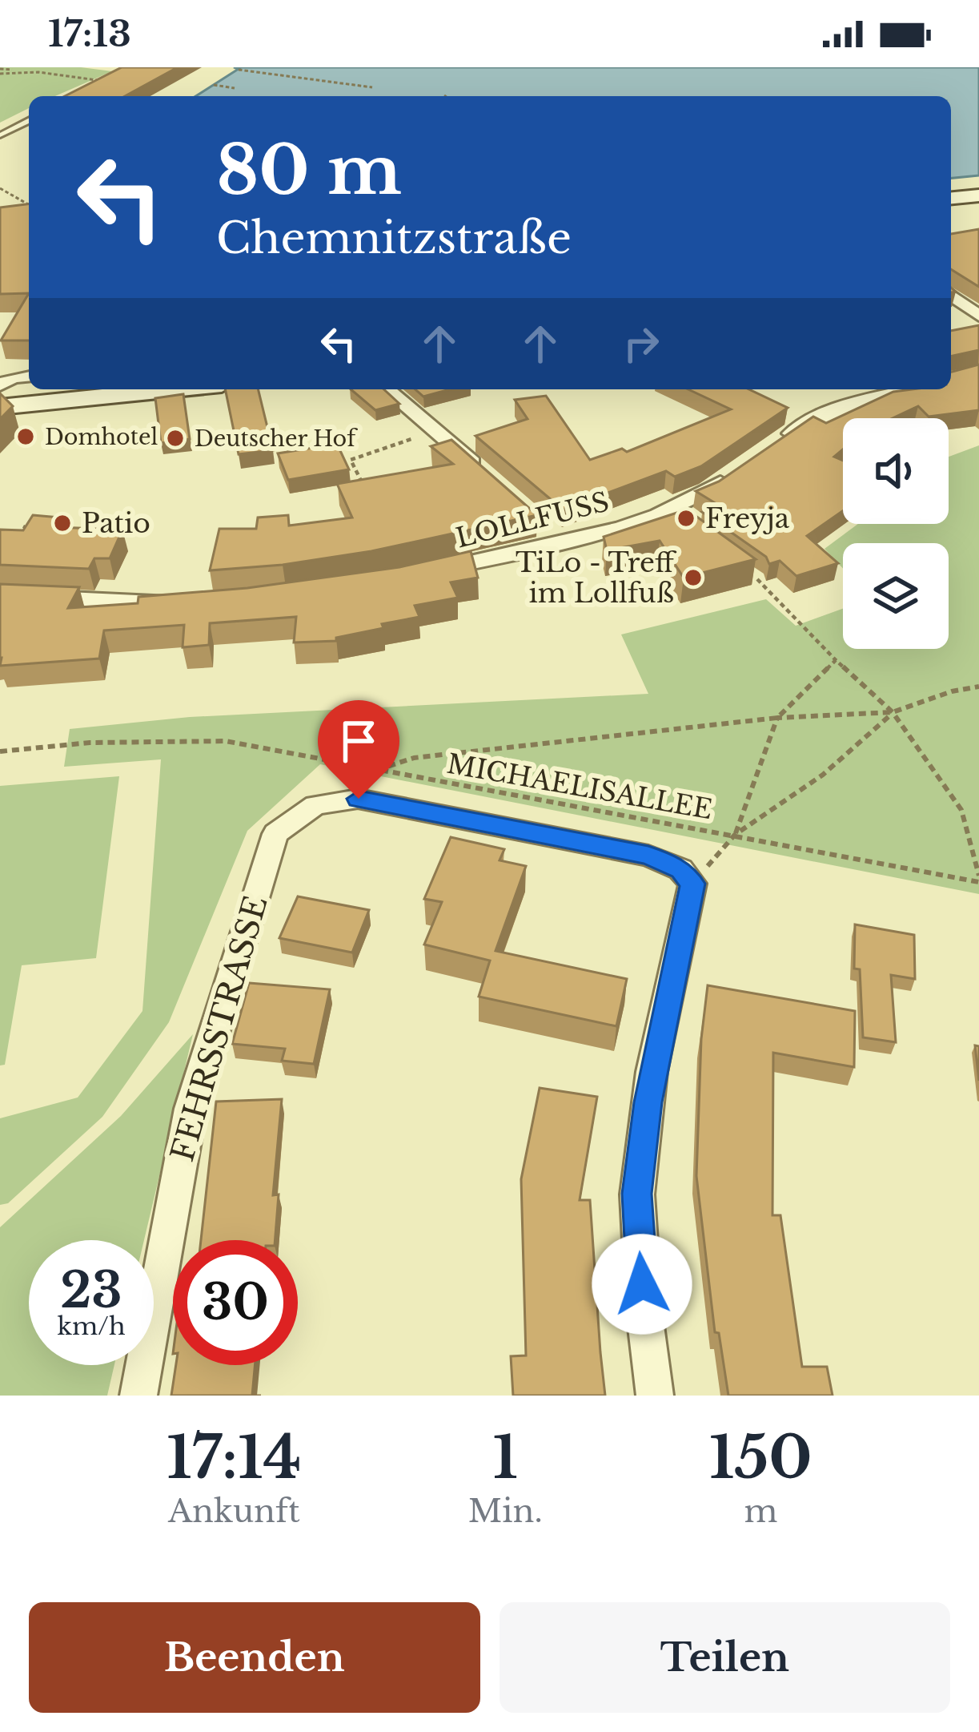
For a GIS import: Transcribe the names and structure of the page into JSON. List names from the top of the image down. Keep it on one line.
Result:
{"streets":{"street":["LOLLFUSS","FEHRSSTRASSE"],"path":["MICHAELISALLEE"]},"places":["Domhotel","Deutscher Hof","Freyja","Patio","TiLo - Treff im Lollfuß"],"page":{"status":"17:13","turn":["80 m","Chemnitzstraße"],"speed":"23 km/h","limit":"30","eta":["17:14","Ankunft","1","Min.","150","m"],"buttons":["Beenden","Teilen"]}}
